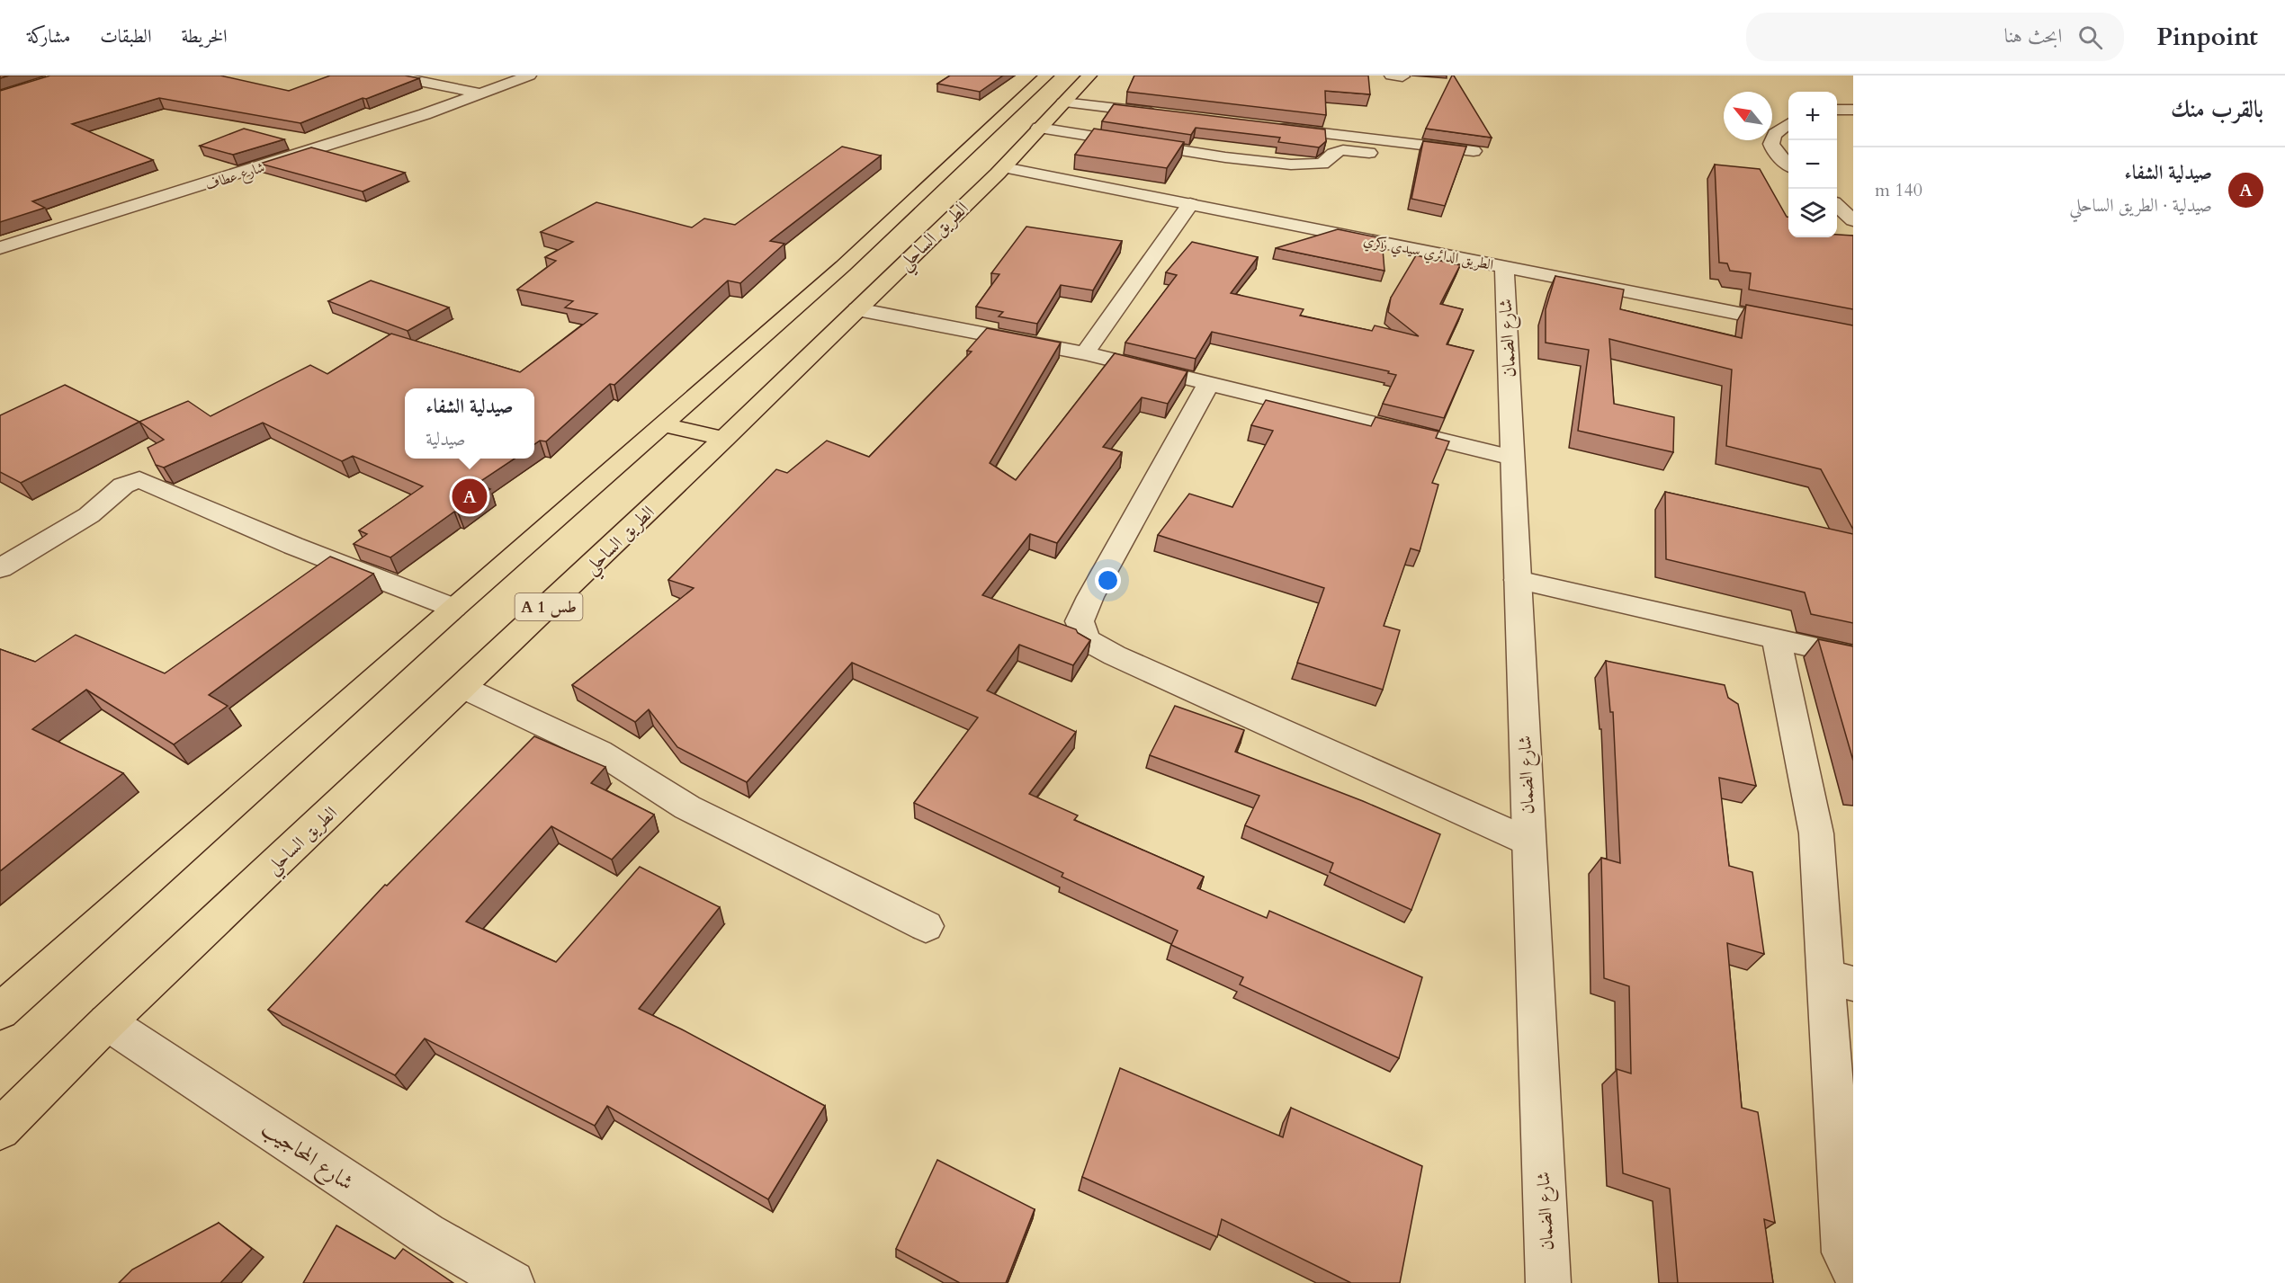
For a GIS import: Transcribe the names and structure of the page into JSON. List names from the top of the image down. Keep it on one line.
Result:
{"streets":{"highway":["الطريق الساحلي","A 1 طس"],"street":["شارع عطاف","الطريق الدائري سيدي زكري","شارع الضمان","شارع المحاجيب"]},"crossings":[["الطريق الساحلي","الطريق الدائري سيدي زكري"],["الطريق الساحلي","شارع المحاجيب"],["الطريق الدائري سيدي زكري","شارع الضمان"]],"north":"top left","page":{"header":"Pinpoint","search":"ابحث هنا","nav":["الخريطة","الطبقات","مشاركة"],"heading":"بالقرب منك","map_buttons":["+","−"],"list":[{"mark":"A","name":"صيدلية الشفاء","note":"صيدلية · الطريق الساحلي","value":"140 m"}],"popup":["صيدلية الشفاء","صيدلية"],"pins":"A"}}
